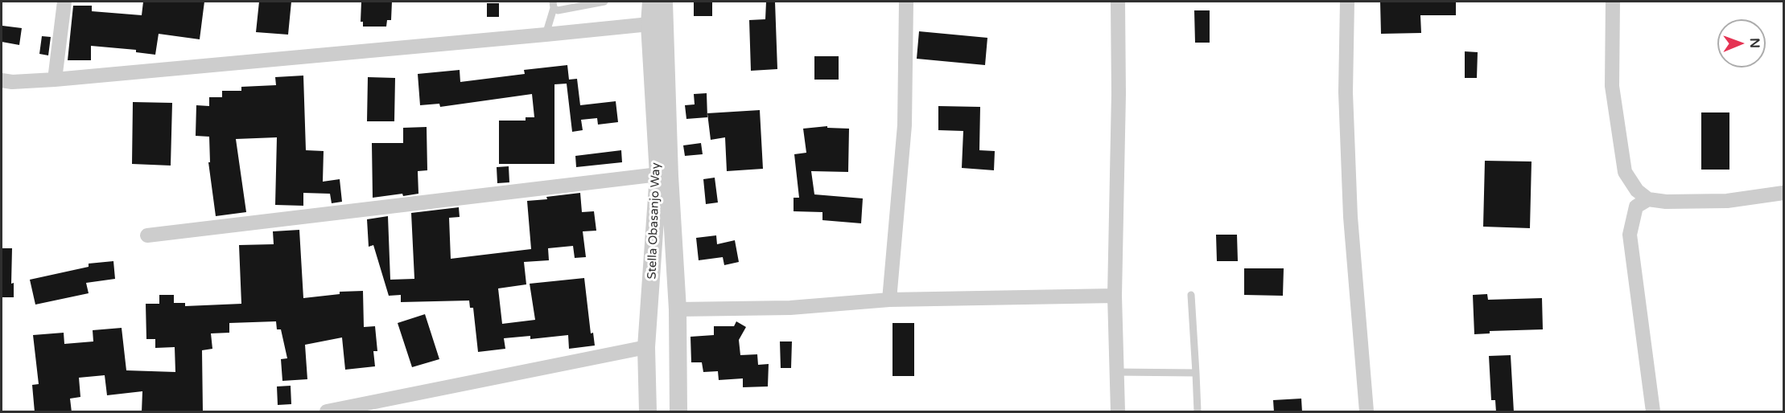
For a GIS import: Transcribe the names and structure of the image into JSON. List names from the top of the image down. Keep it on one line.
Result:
{"streets":{"street":["Stella Obasanjo Way"]},"north":"right"}
